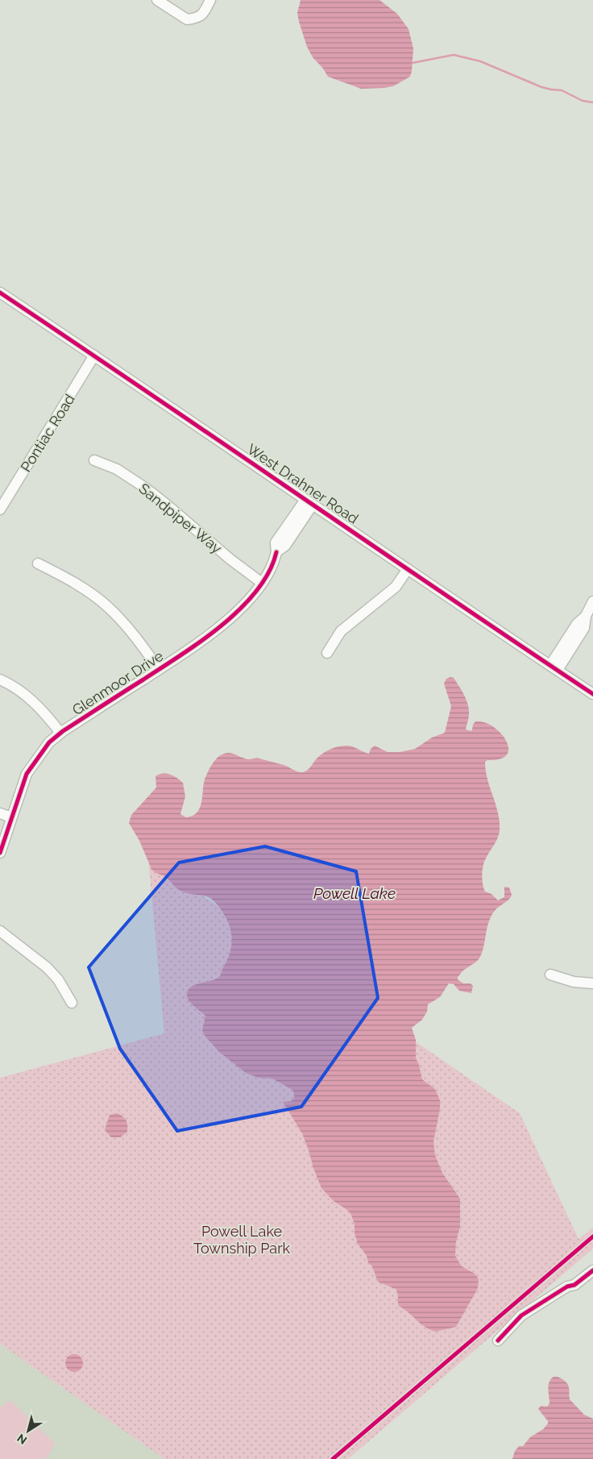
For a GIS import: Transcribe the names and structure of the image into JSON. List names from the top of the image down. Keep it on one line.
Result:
{"streets":{"street":["Pontiac Road","West Drahner Road","Sandpiper Way","Glenmoor Drive"]},"crossings":[["Pontiac Road","West Drahner Road"],["West Drahner Road","Glenmoor Drive"],["Sandpiper Way","Glenmoor Drive"]],"water":["Powell Lake"],"parks":["Powell Lake Township Park"],"north":"bottom left"}
